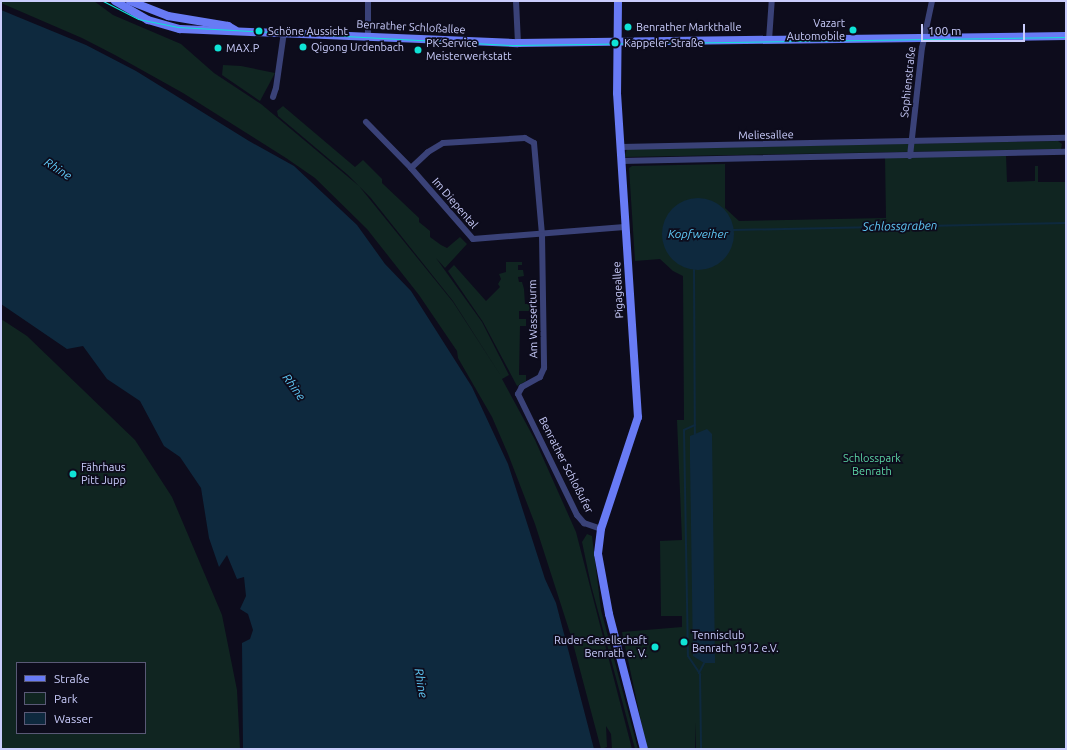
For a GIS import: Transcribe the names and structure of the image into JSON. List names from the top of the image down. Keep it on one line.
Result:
{"streets":{"main road":["Benrather Schloßallee","Pigageallee"],"street":["Sophienstraße","Meliesallee","Im Diepental","Am Wasserturm","Benrather Schloßufer"]},"crossings":[["Benrather Schloßallee","Sophienstraße"],["Benrather Schloßallee","Pigageallee"],["Sophienstraße","Meliesallee"],["Meliesallee","Pigageallee"],["Im Diepental","Pigageallee"],["Im Diepental","Am Wasserturm"],["Pigageallee","Benrather Schloßufer"],["Am Wasserturm","Benrather Schloßufer"]],"water":["Rhine","Schlossgraben","Kopfweiher"],"parks":["Schlosspark Benrath"],"places":["Benrather Markthalle","Vazart Automobile","Schöne Aussicht","Kappeler Straße","Qigong Urdenbach","MAX.P","PK-Service Meisterwerkstatt","Fährhaus Pitt Jupp","Tennisclub Benrath 1912 e.V.","Ruder-Gesellschaft Benrath e. V."],"legend":["Straße","Park","Wasser"],"scale_bar":"100 m"}
